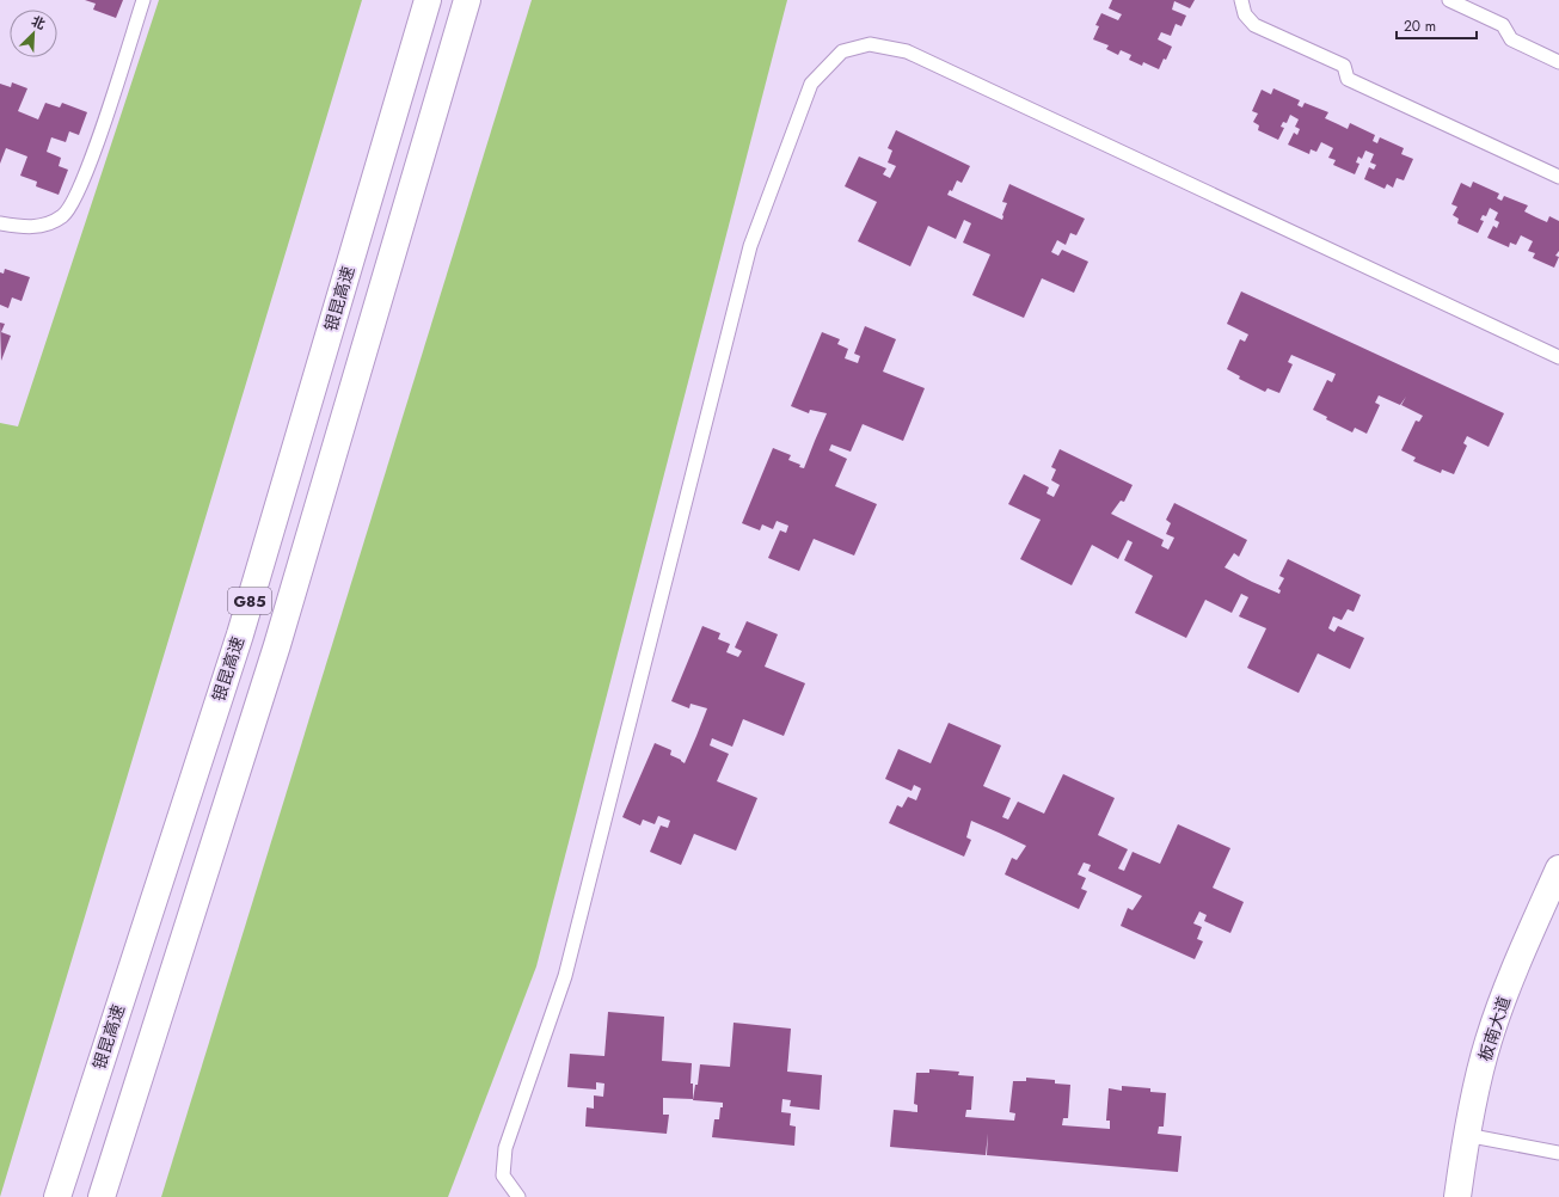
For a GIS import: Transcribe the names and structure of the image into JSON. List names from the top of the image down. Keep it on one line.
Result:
{"streets":{"main road":["银昆高速","G85","板南大道"]},"scale_bar":"20 m","north":"top right"}
